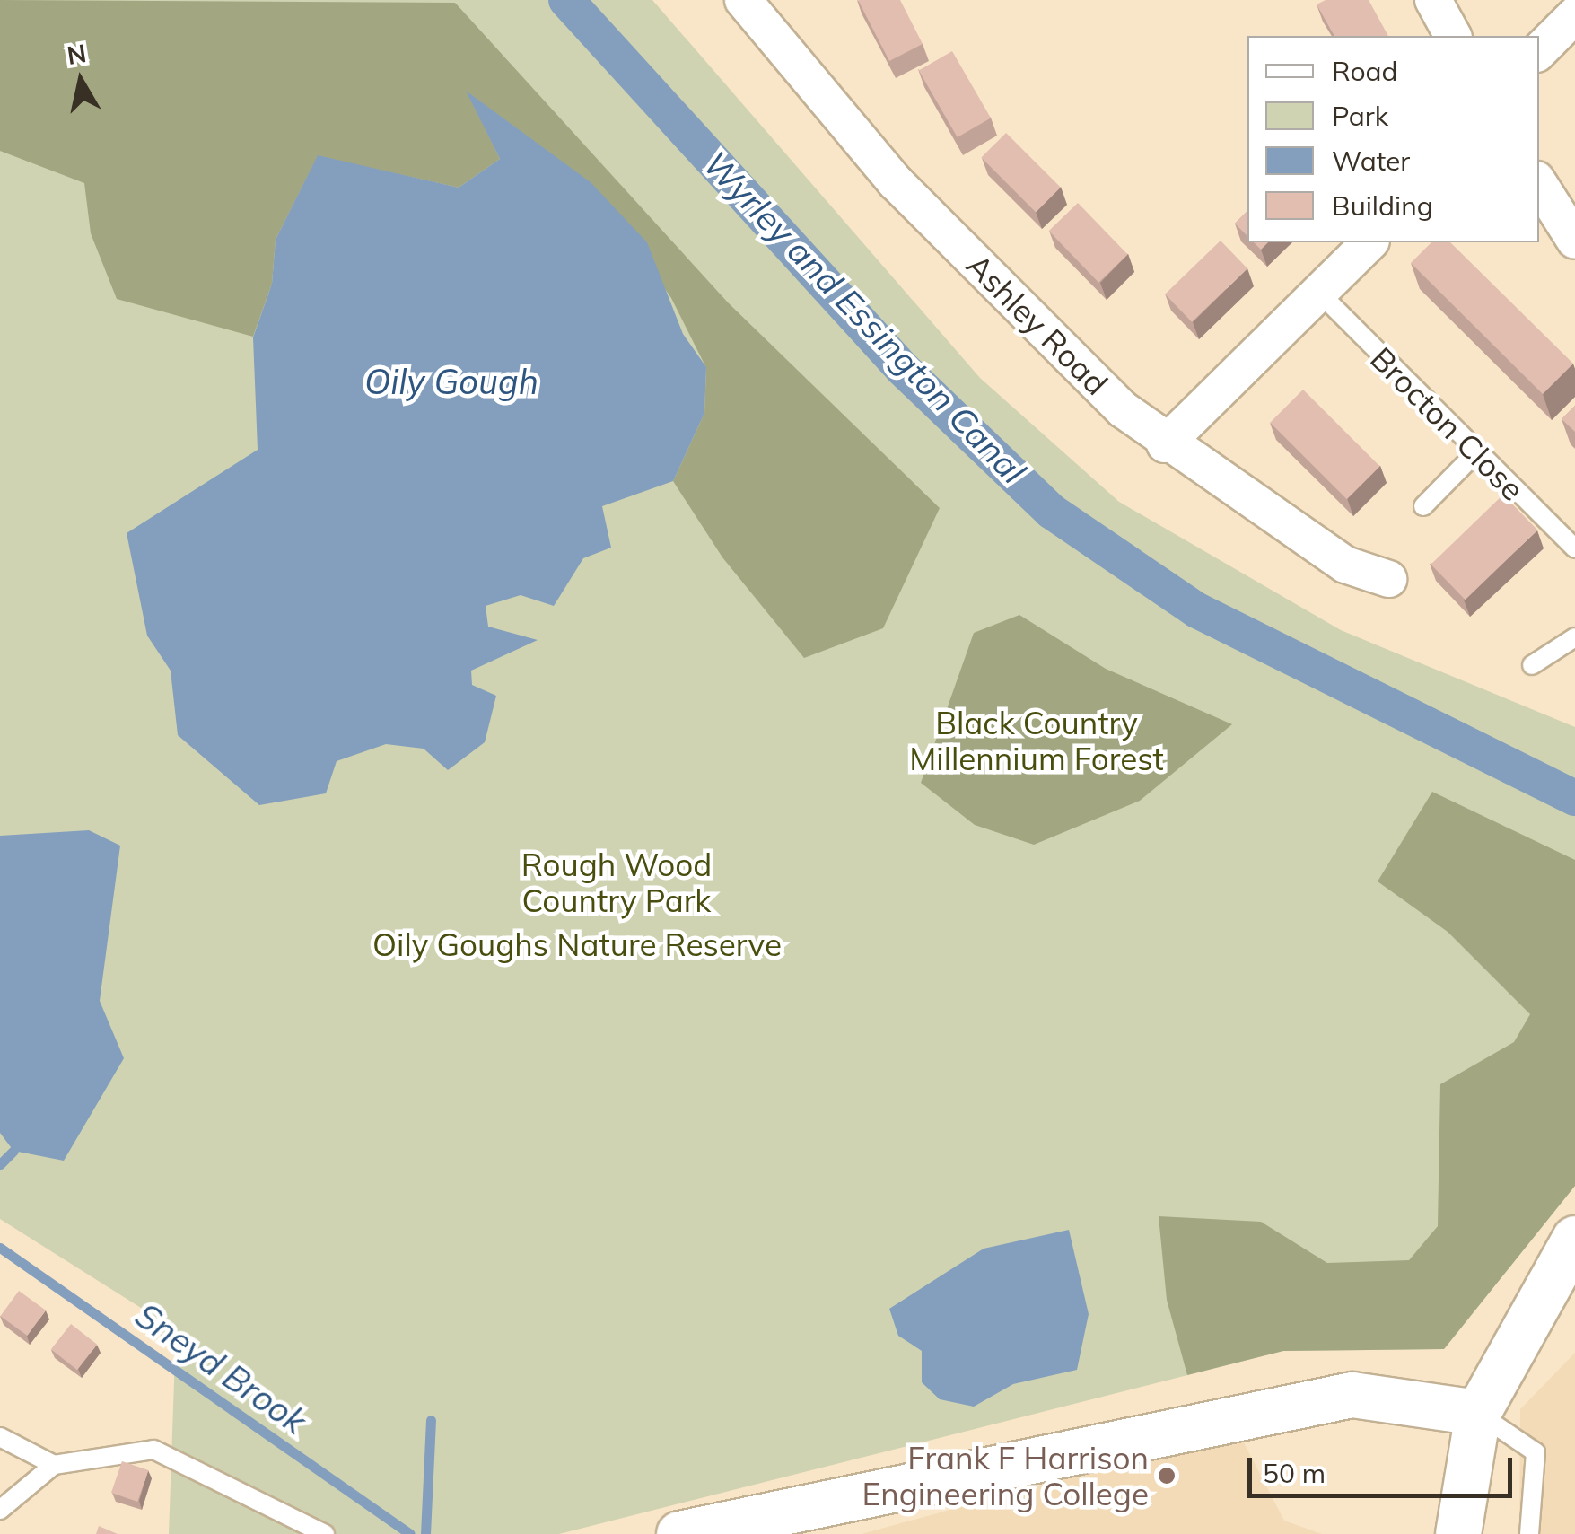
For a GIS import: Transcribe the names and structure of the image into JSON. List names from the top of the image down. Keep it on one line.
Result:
{"streets":{"street":["Ashley Road"],"lane":["Brocton Close"]},"water":["Wyrley and Essington Canal","Oily Gough","Sneyd Brook"],"parks":["Black Country Millennium Forest","Rough Wood Country Park","Oily Goughs Nature Reserve"],"places":["Frank F Harrison Engineering College"],"legend":["Road","Park","Water","Building"],"scale_bar":"50 m","north":"top"}
